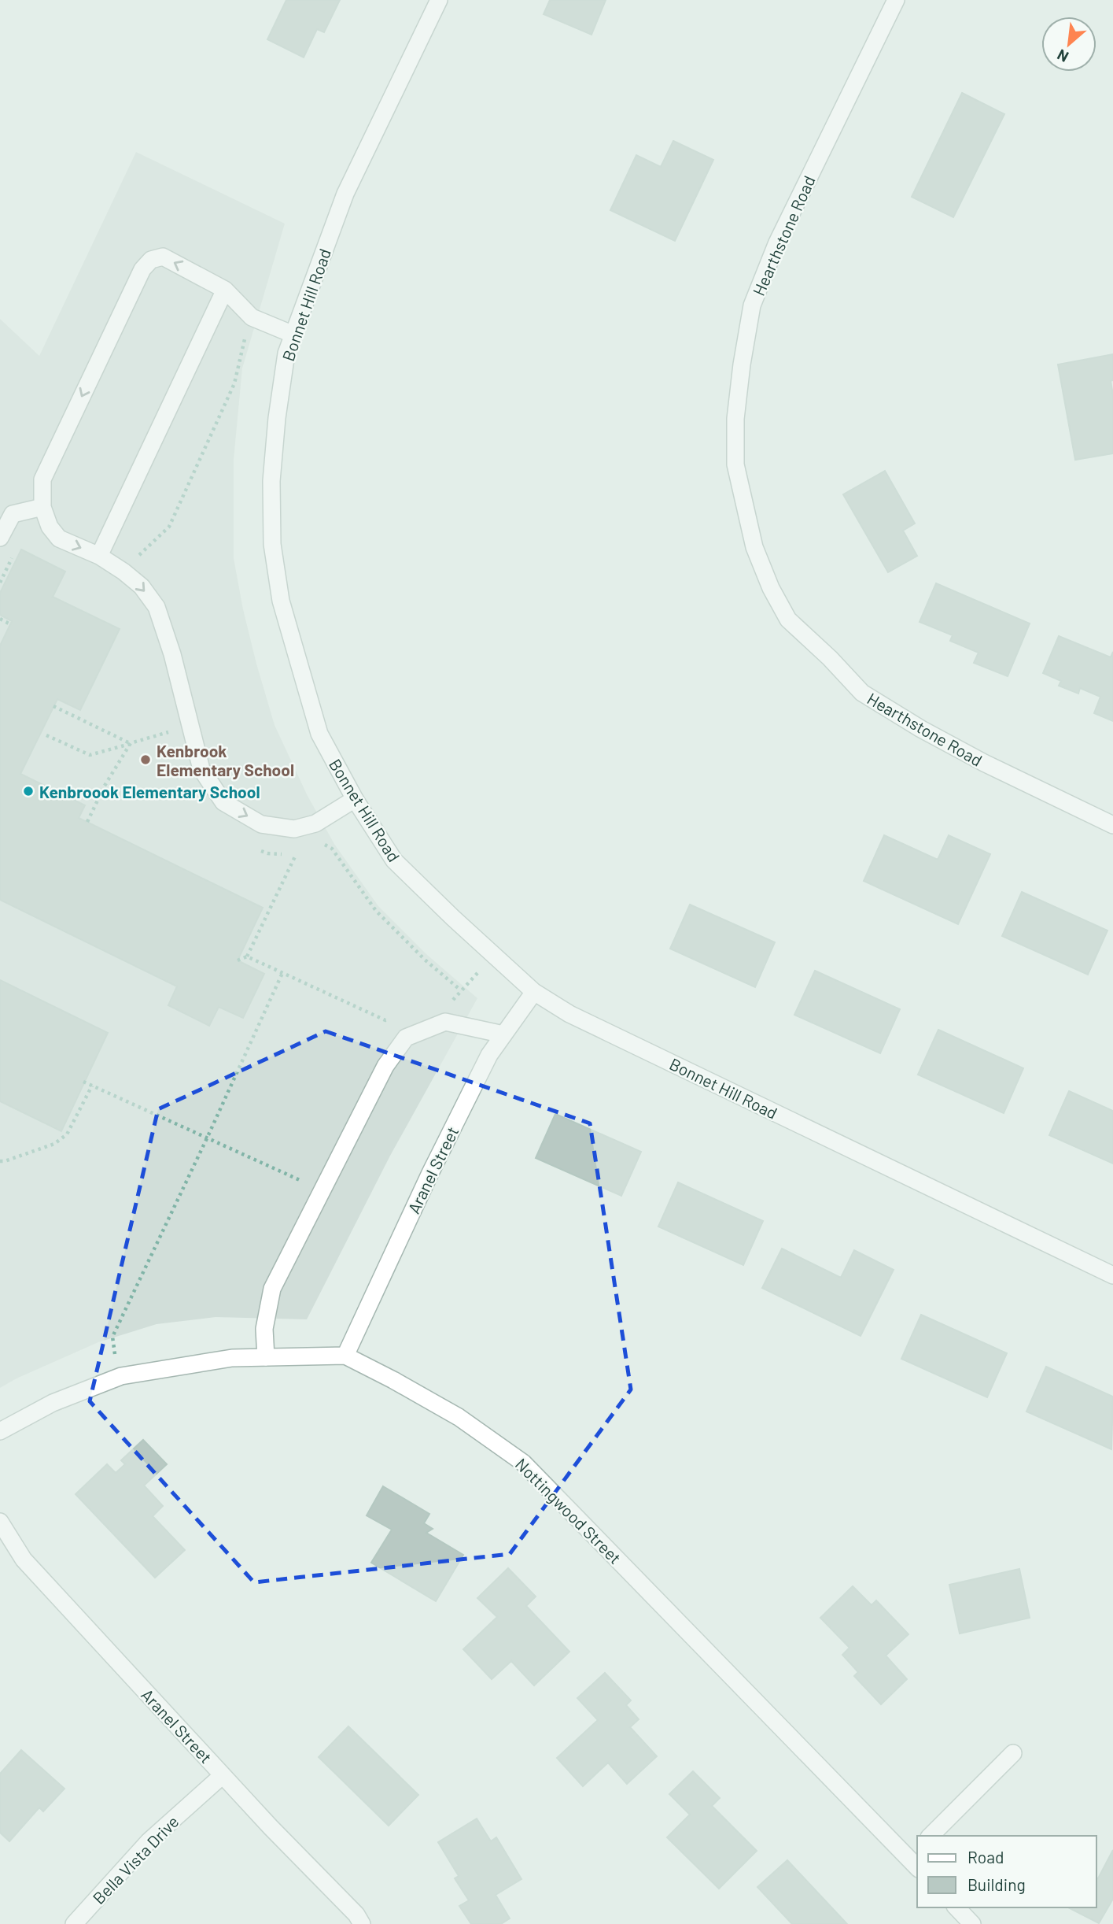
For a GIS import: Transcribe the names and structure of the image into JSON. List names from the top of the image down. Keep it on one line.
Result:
{"streets":{"street":["Hearthstone Road","Bonnet Hill Road","Aranel Street","Nottingwood Street","Bella Vista Drive"]},"crossings":[["Bonnet Hill Road","Aranel Street"],["Aranel Street","Nottingwood Street"],["Aranel Street","Bella Vista Drive"]],"places":["Kenbrook Elementary School","Kenbroook Elementary School"],"legend":["Road","Building"],"north":"bottom left"}
